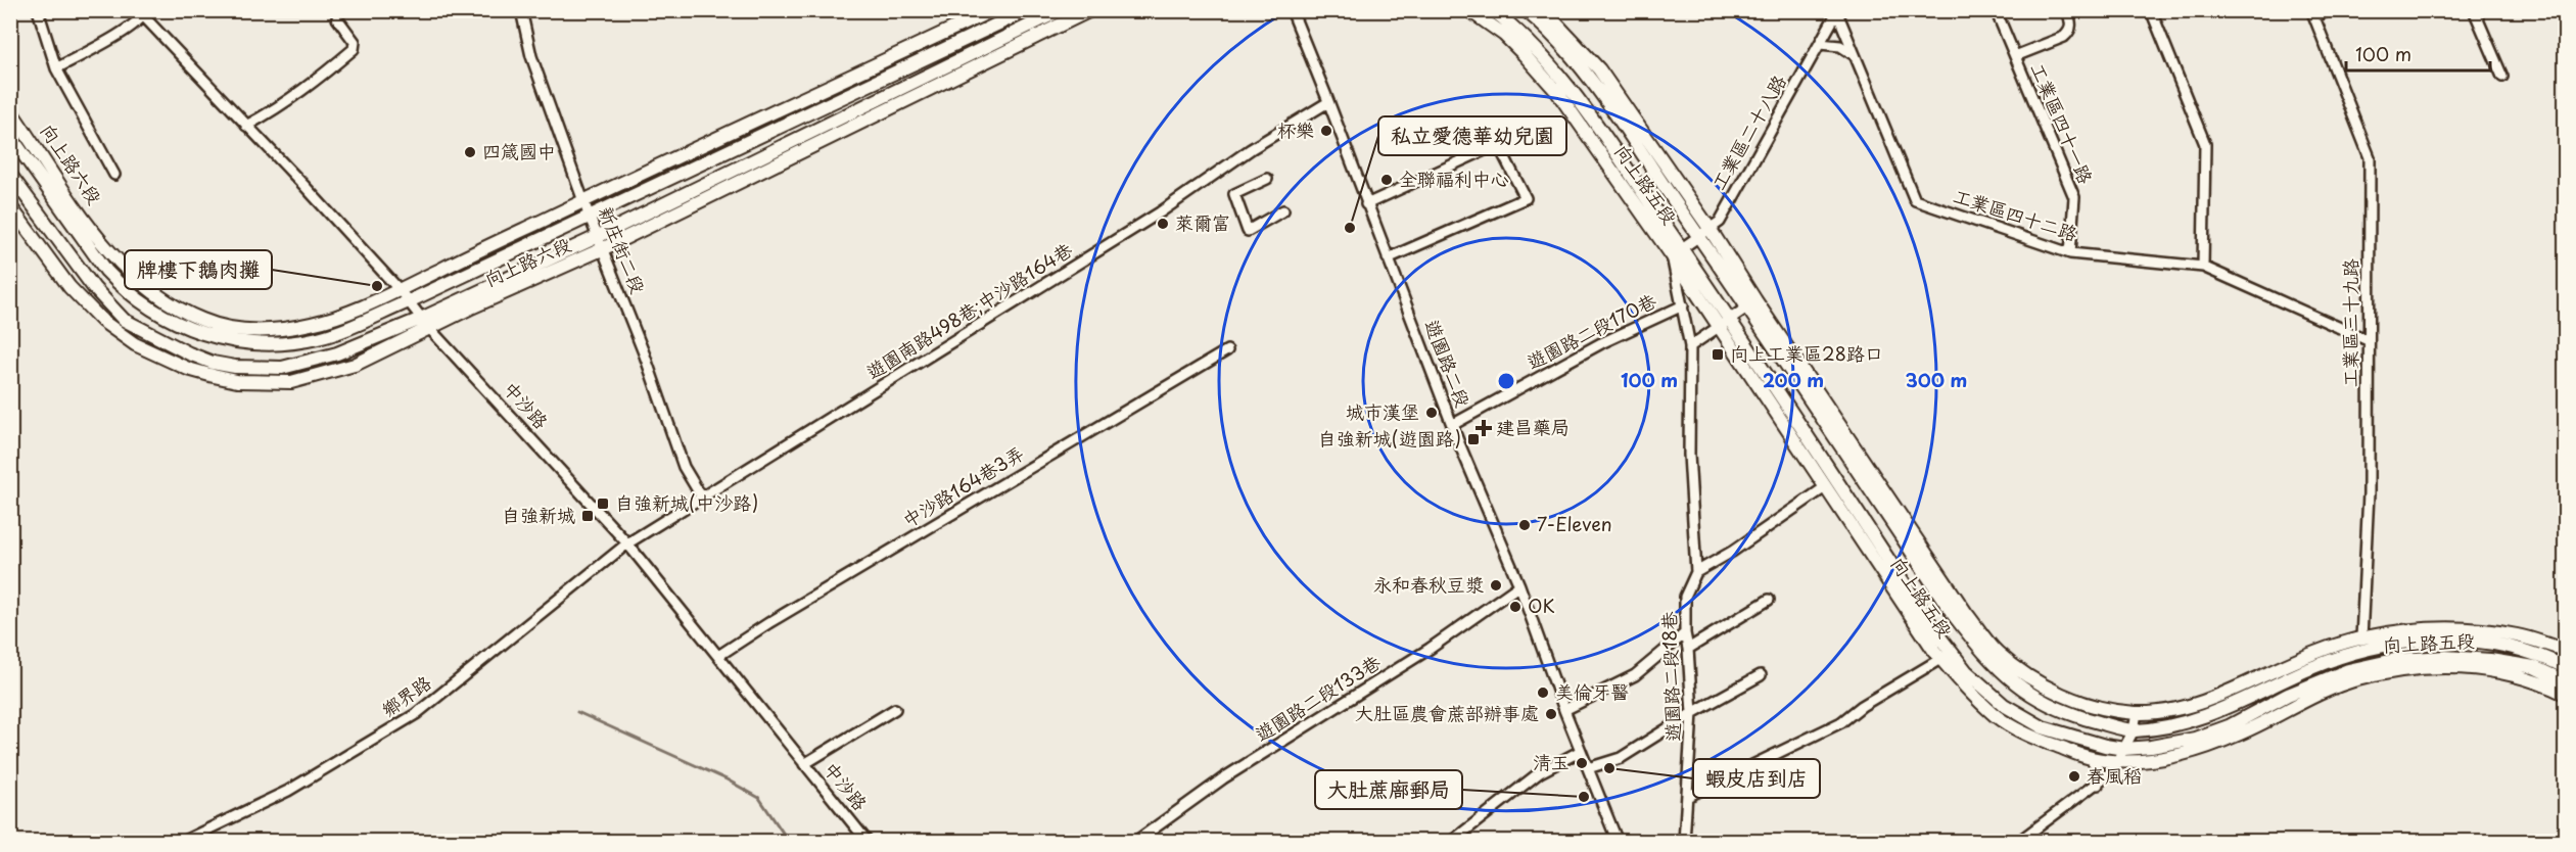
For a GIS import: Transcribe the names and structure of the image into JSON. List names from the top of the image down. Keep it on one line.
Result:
{"streets":{"main road":["向上路六段","向上路五段"],"street":["工業區四十一路","工業區二十八路","工業區四十二路","新庄街二段","遊園南路498巷;中沙路164巷","工業區三十九路","遊園路二段170巷","遊園路二段","中沙路","中沙路164巷3弄","遊園路二段18巷","鄉界路","遊園路二段133巷"]},"crossings":[["工業區四十一路","工業區四十二路"],["工業區二十八路","向上路五段"],["工業區二十八路","工業區四十二路"],["工業區二十八路","遊園路二段18巷"],["向上路六段","新庄街二段"],["向上路六段","中沙路"],["向上路五段","工業區三十九路"],["向上路五段","遊園路二段18巷"],["工業區四十二路","工業區三十九路"],["新庄街二段","遊園南路498巷;中沙路164巷"],["遊園南路498巷;中沙路164巷","遊園路二段"],["遊園南路498巷;中沙路164巷","中沙路"],["遊園南路498巷;中沙路164巷","鄉界路"],["遊園路二段170巷","遊園路二段"],["遊園路二段170巷","遊園路二段18巷"],["遊園路二段","遊園路二段133巷"],["中沙路","中沙路164巷3弄"],["中沙路","鄉界路"]],"places":{"other":["杯樂","四箴國中","全聯福利中心","萊爾富","私立愛德華幼兒園","牌樓下鵝肉攤","城市漢堡","7-Eleven","永和春秋豆漿","OK","美倫牙醫","大肚區農會蔗部辦事處","清玉","蝦皮店到店","春風稻","大肚蔗廍郵局"],"transit":["向上工業區28路口","自強新城(遊園路)","自強新城(中沙路)","自強新城"],"health":["建昌藥局"]},"scale_bar":"100 m","rings":["100 m","200 m","300 m"]}
